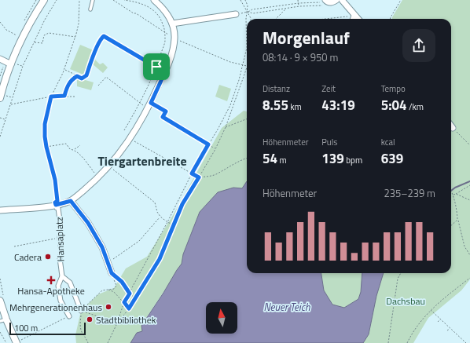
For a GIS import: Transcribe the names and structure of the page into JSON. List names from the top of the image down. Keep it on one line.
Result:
{"streets":{"street":["Hansaplatz"]},"districts":["Tiergartenbreite"],"water":["Neuer Teich"],"parks":["Dachsbau"],"places":{"other":["Cadera","Mehrgenerationenhaus","Stadtbibliothek"],"health":["Hansa-Apotheke"]},"scale_bar":"100 m","north":"top","page":{"heading":["Morgenlauf","08:14 · 9 × 950 m"],"stats":[["Distanz","8.55 km"],["Zeit","43:19"],["Tempo","5:04 /km"],["Höhenmeter","54 m"],["Puls","139 bpm"],["kcal","639"]],"chart":["Höhenmeter","235–239 m"],"scale":"100 m"}}
